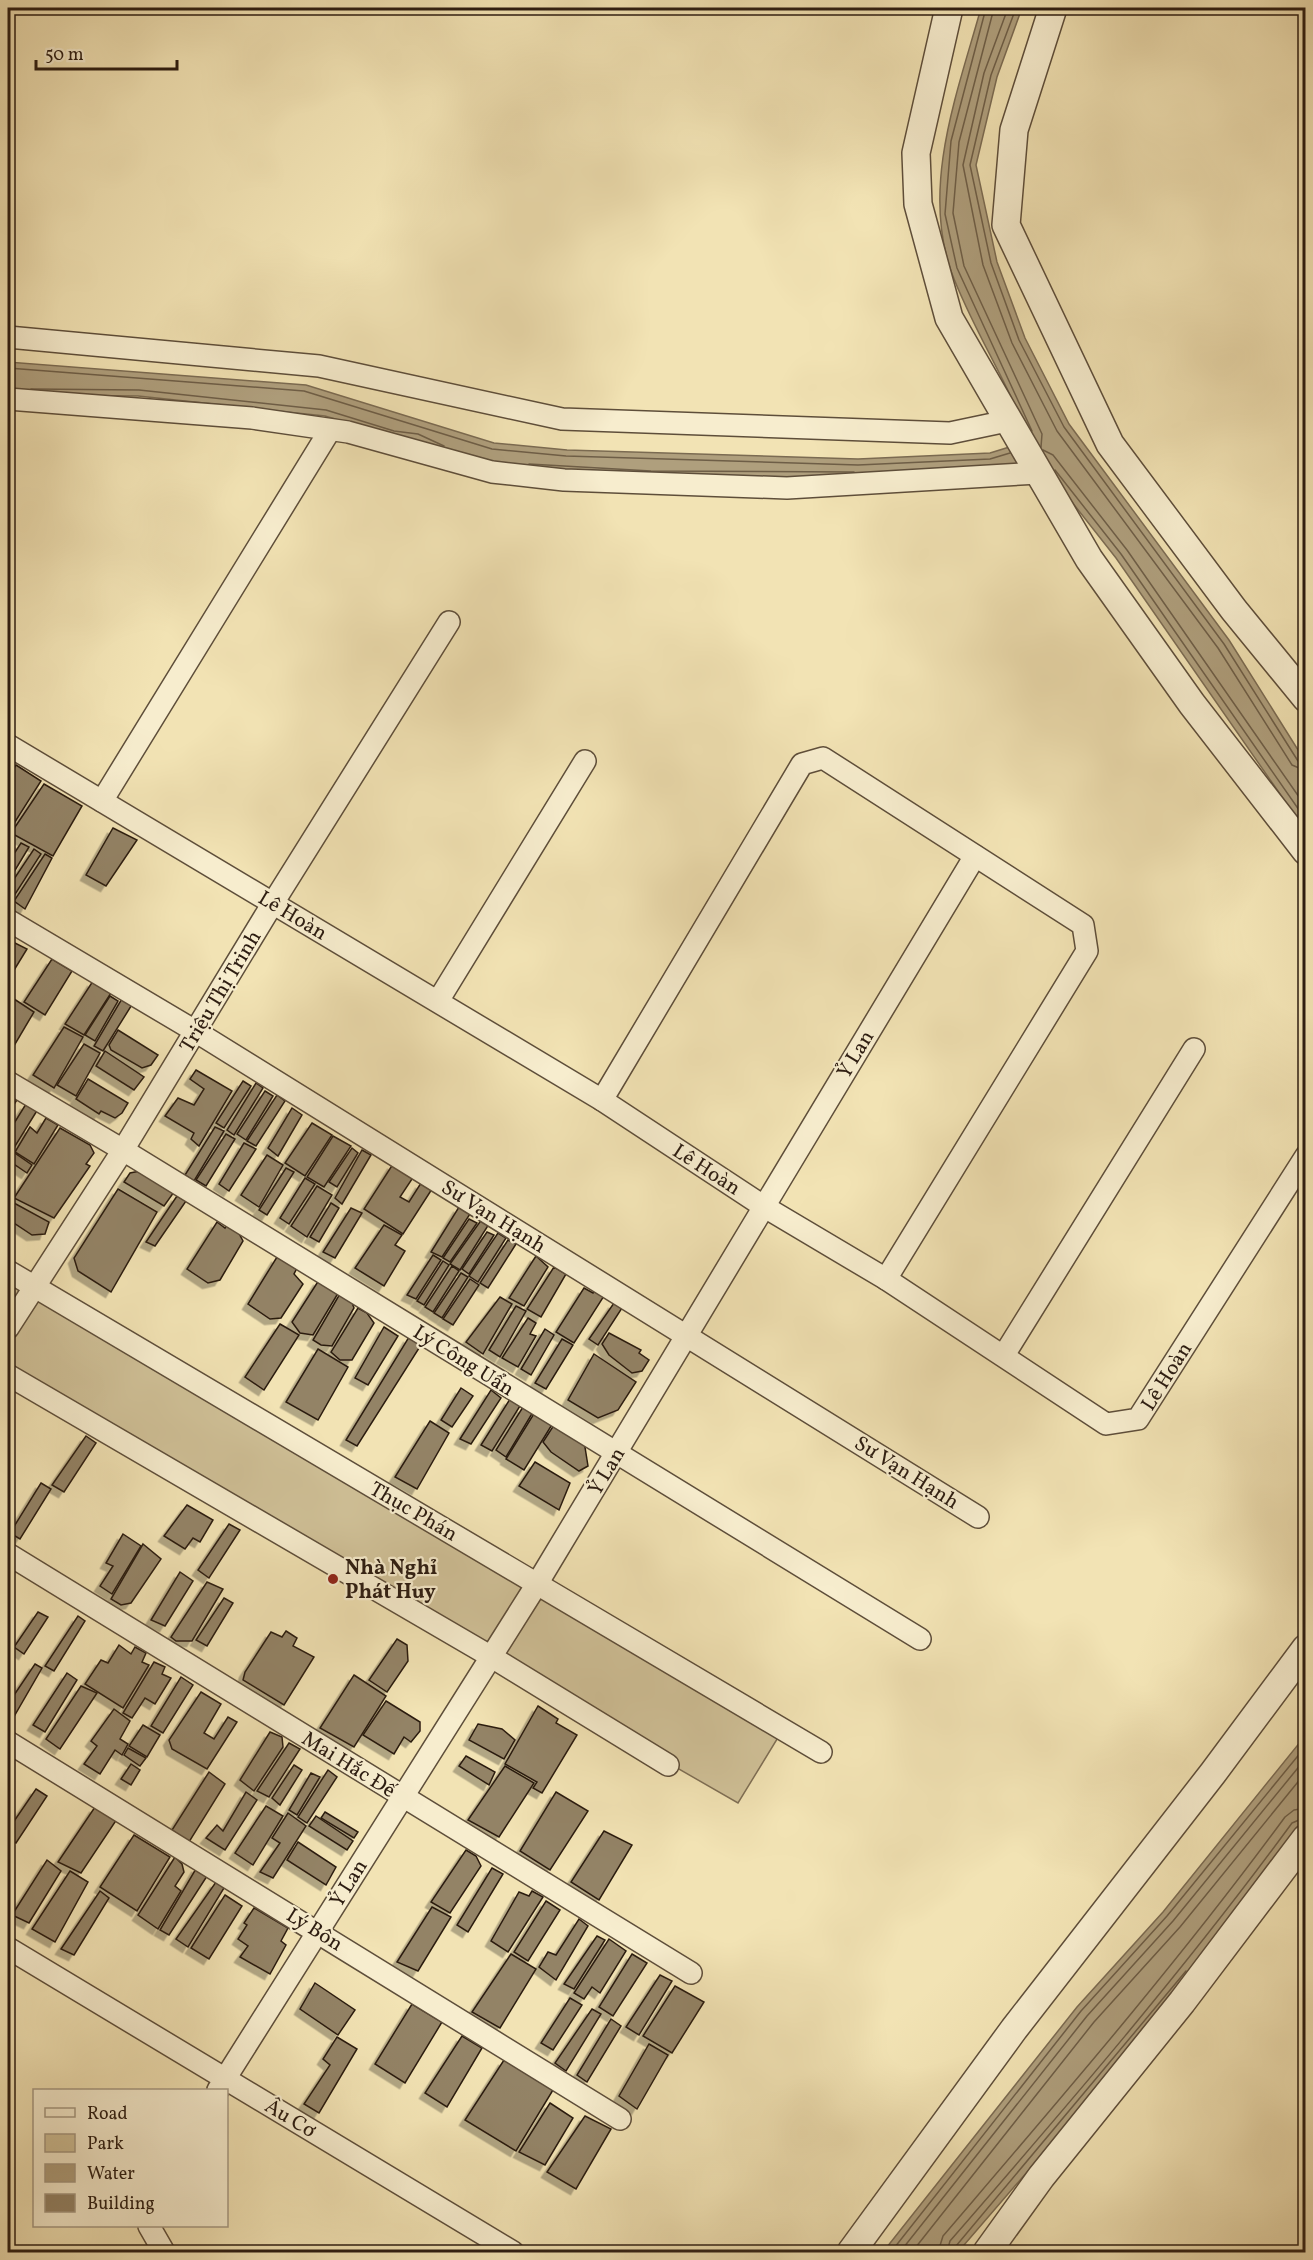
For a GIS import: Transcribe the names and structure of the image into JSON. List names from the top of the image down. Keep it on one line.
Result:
{"streets":{"street":["Lê Hoàn","Triệu Thị Trinh","Ỷ Lan","Sư Vạn Hạnh","Lý Công Uẩn","Thục Phán","Mai Hắc Đế","Lý Bôn","Âu Cơ"]},"crossings":[["Lê Hoàn","Triệu Thị Trinh"],["Lê Hoàn","Ỷ Lan"],["Triệu Thị Trinh","Sư Vạn Hạnh"],["Triệu Thị Trinh","Lý Công Uẩn"],["Triệu Thị Trinh","Thục Phán"],["Ỷ Lan","Sư Vạn Hạnh"],["Ỷ Lan","Lý Công Uẩn"],["Ỷ Lan","Thục Phán"],["Ỷ Lan","Mai Hắc Đế"],["Ỷ Lan","Lý Bôn"],["Ỷ Lan","Âu Cơ"]],"places":["Nhà Nghỉ Phát Huy"],"legend":["Road","Park","Water","Building"],"scale_bar":"50 m"}
